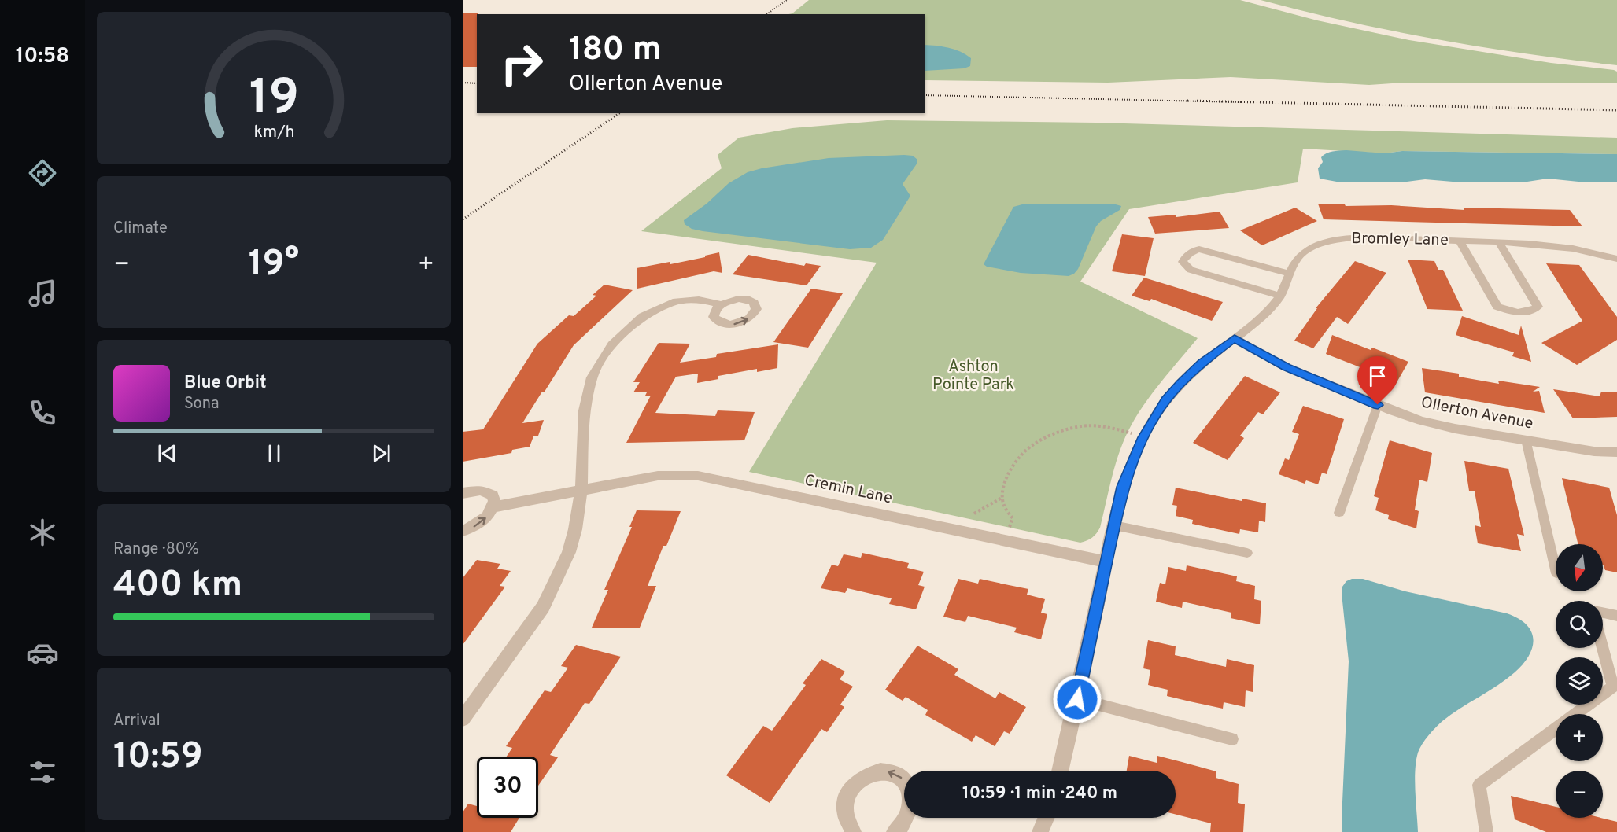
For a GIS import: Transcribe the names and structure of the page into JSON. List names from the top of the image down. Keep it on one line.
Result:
{"streets":{"street":["Bromley Lane","Ollerton Avenue","Cremin Lane"]},"crossings":[["Bromley Lane","Ollerton Avenue"],["Bromley Lane","Cremin Lane"]],"parks":["Ashton Pointe Park"],"north":"bottom","page":{"tabs":"10:58","turn":["180 m","Ollerton Avenue"],"tile":["Climate",["Range · 80%","400 km"],["Arrival","10:59"]],"heat":["−","19°","+"],"song":["Blue Orbit","Sona"],"map_buttons":["+","−"],"limit":"30","trip":"10:59 · 1 min · 240 m","gauge":["19","km/h"]}}
